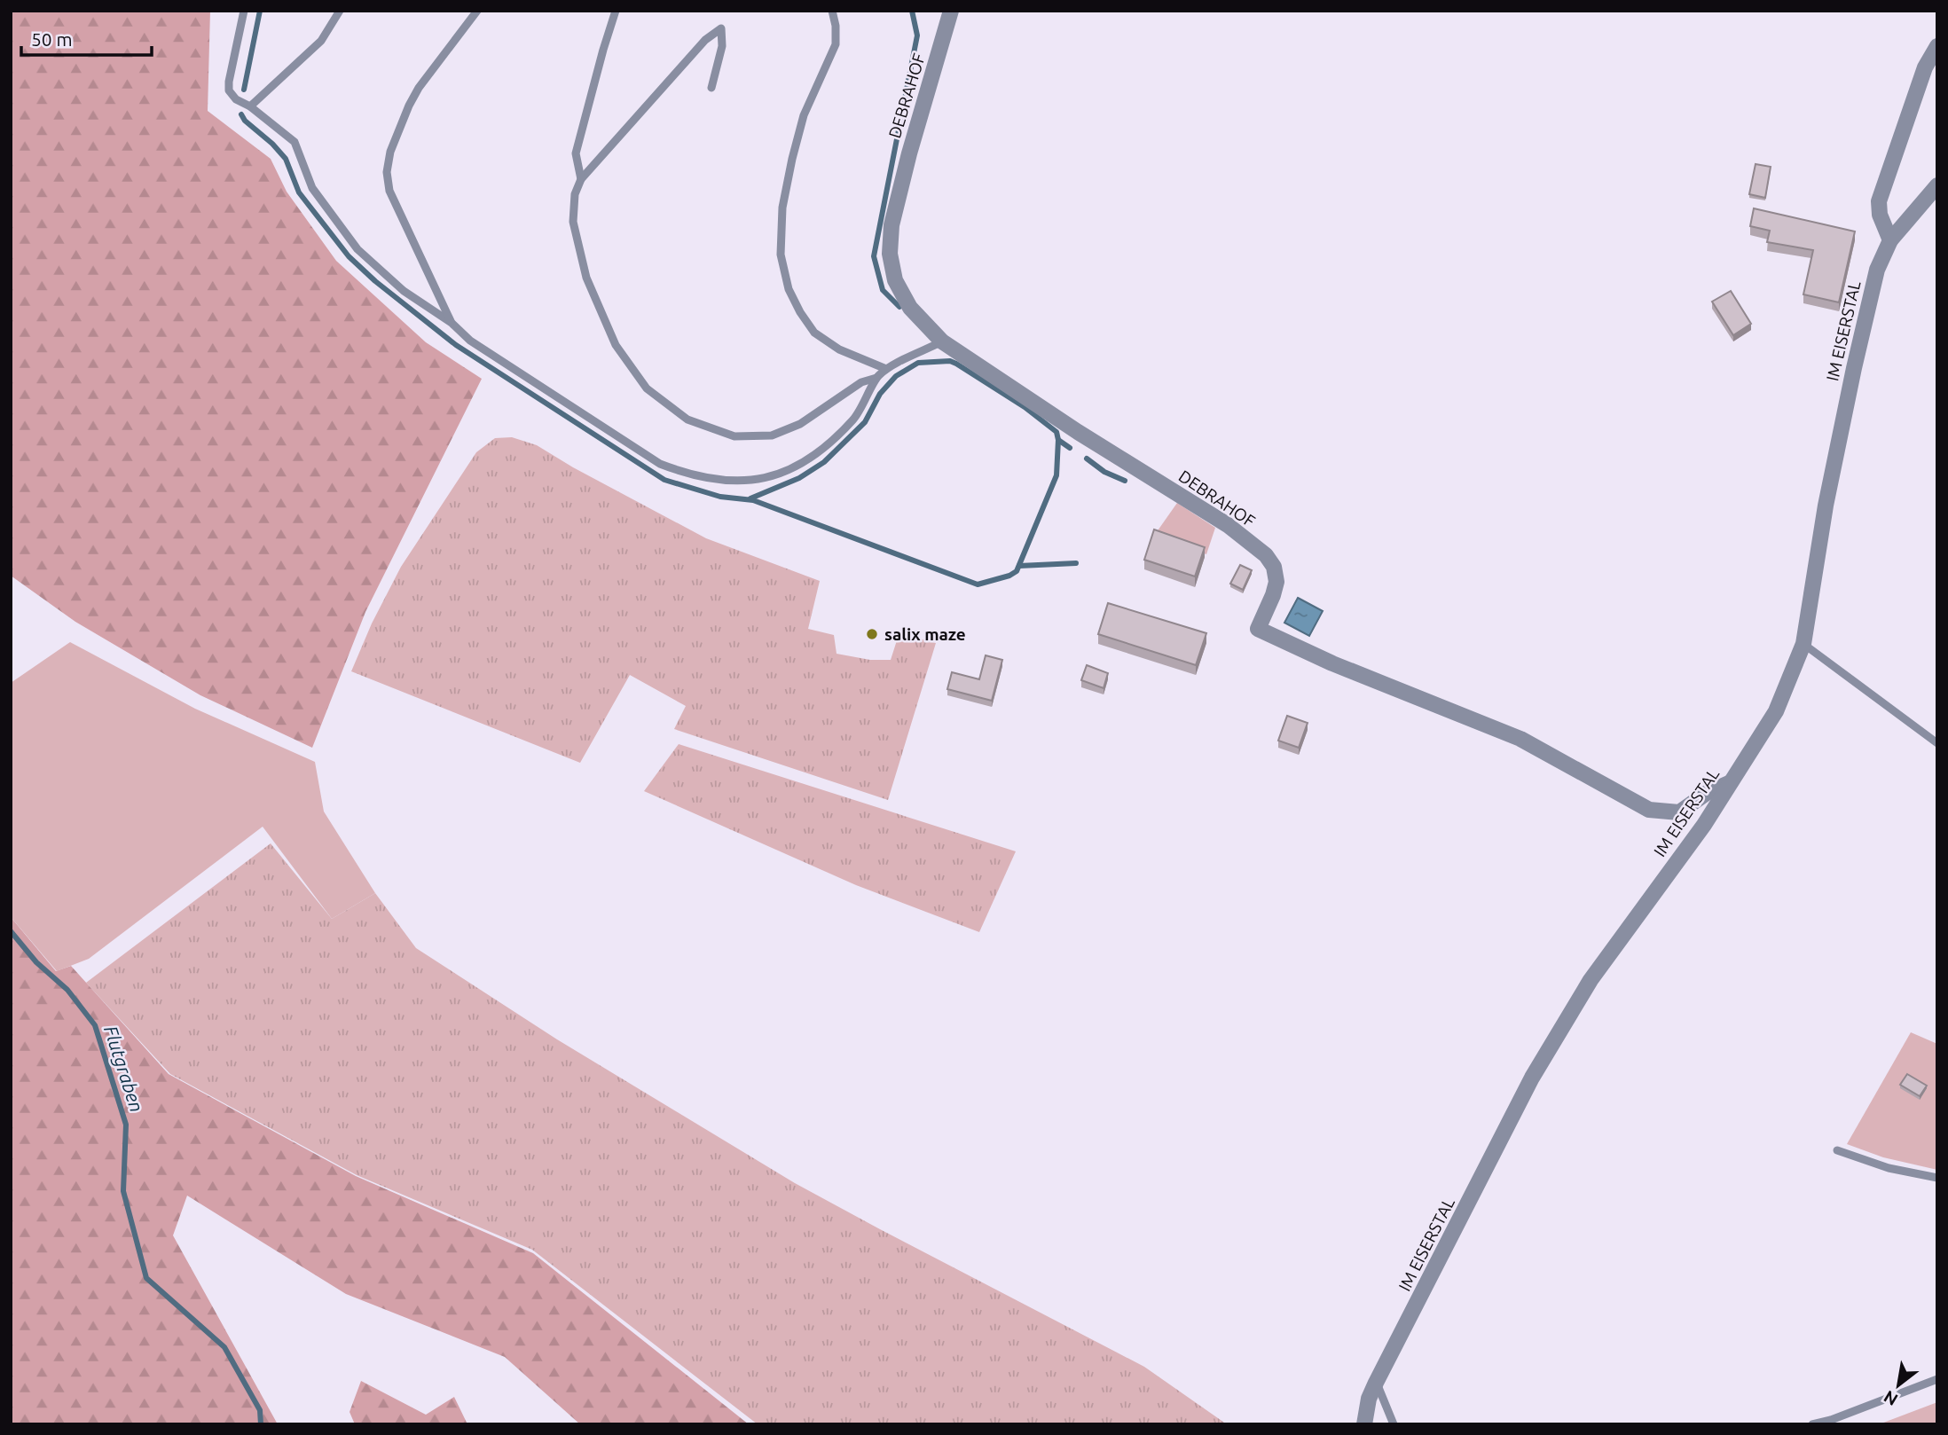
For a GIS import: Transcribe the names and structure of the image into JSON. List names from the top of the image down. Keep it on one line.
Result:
{"streets":{"street":["DEBRAHOF","IM EISERSTAL"]},"crossings":[["DEBRAHOF","IM EISERSTAL"]],"water":["Flutgraben"],"places":["salix maze"],"scale_bar":"50 m","north":"bottom left"}
